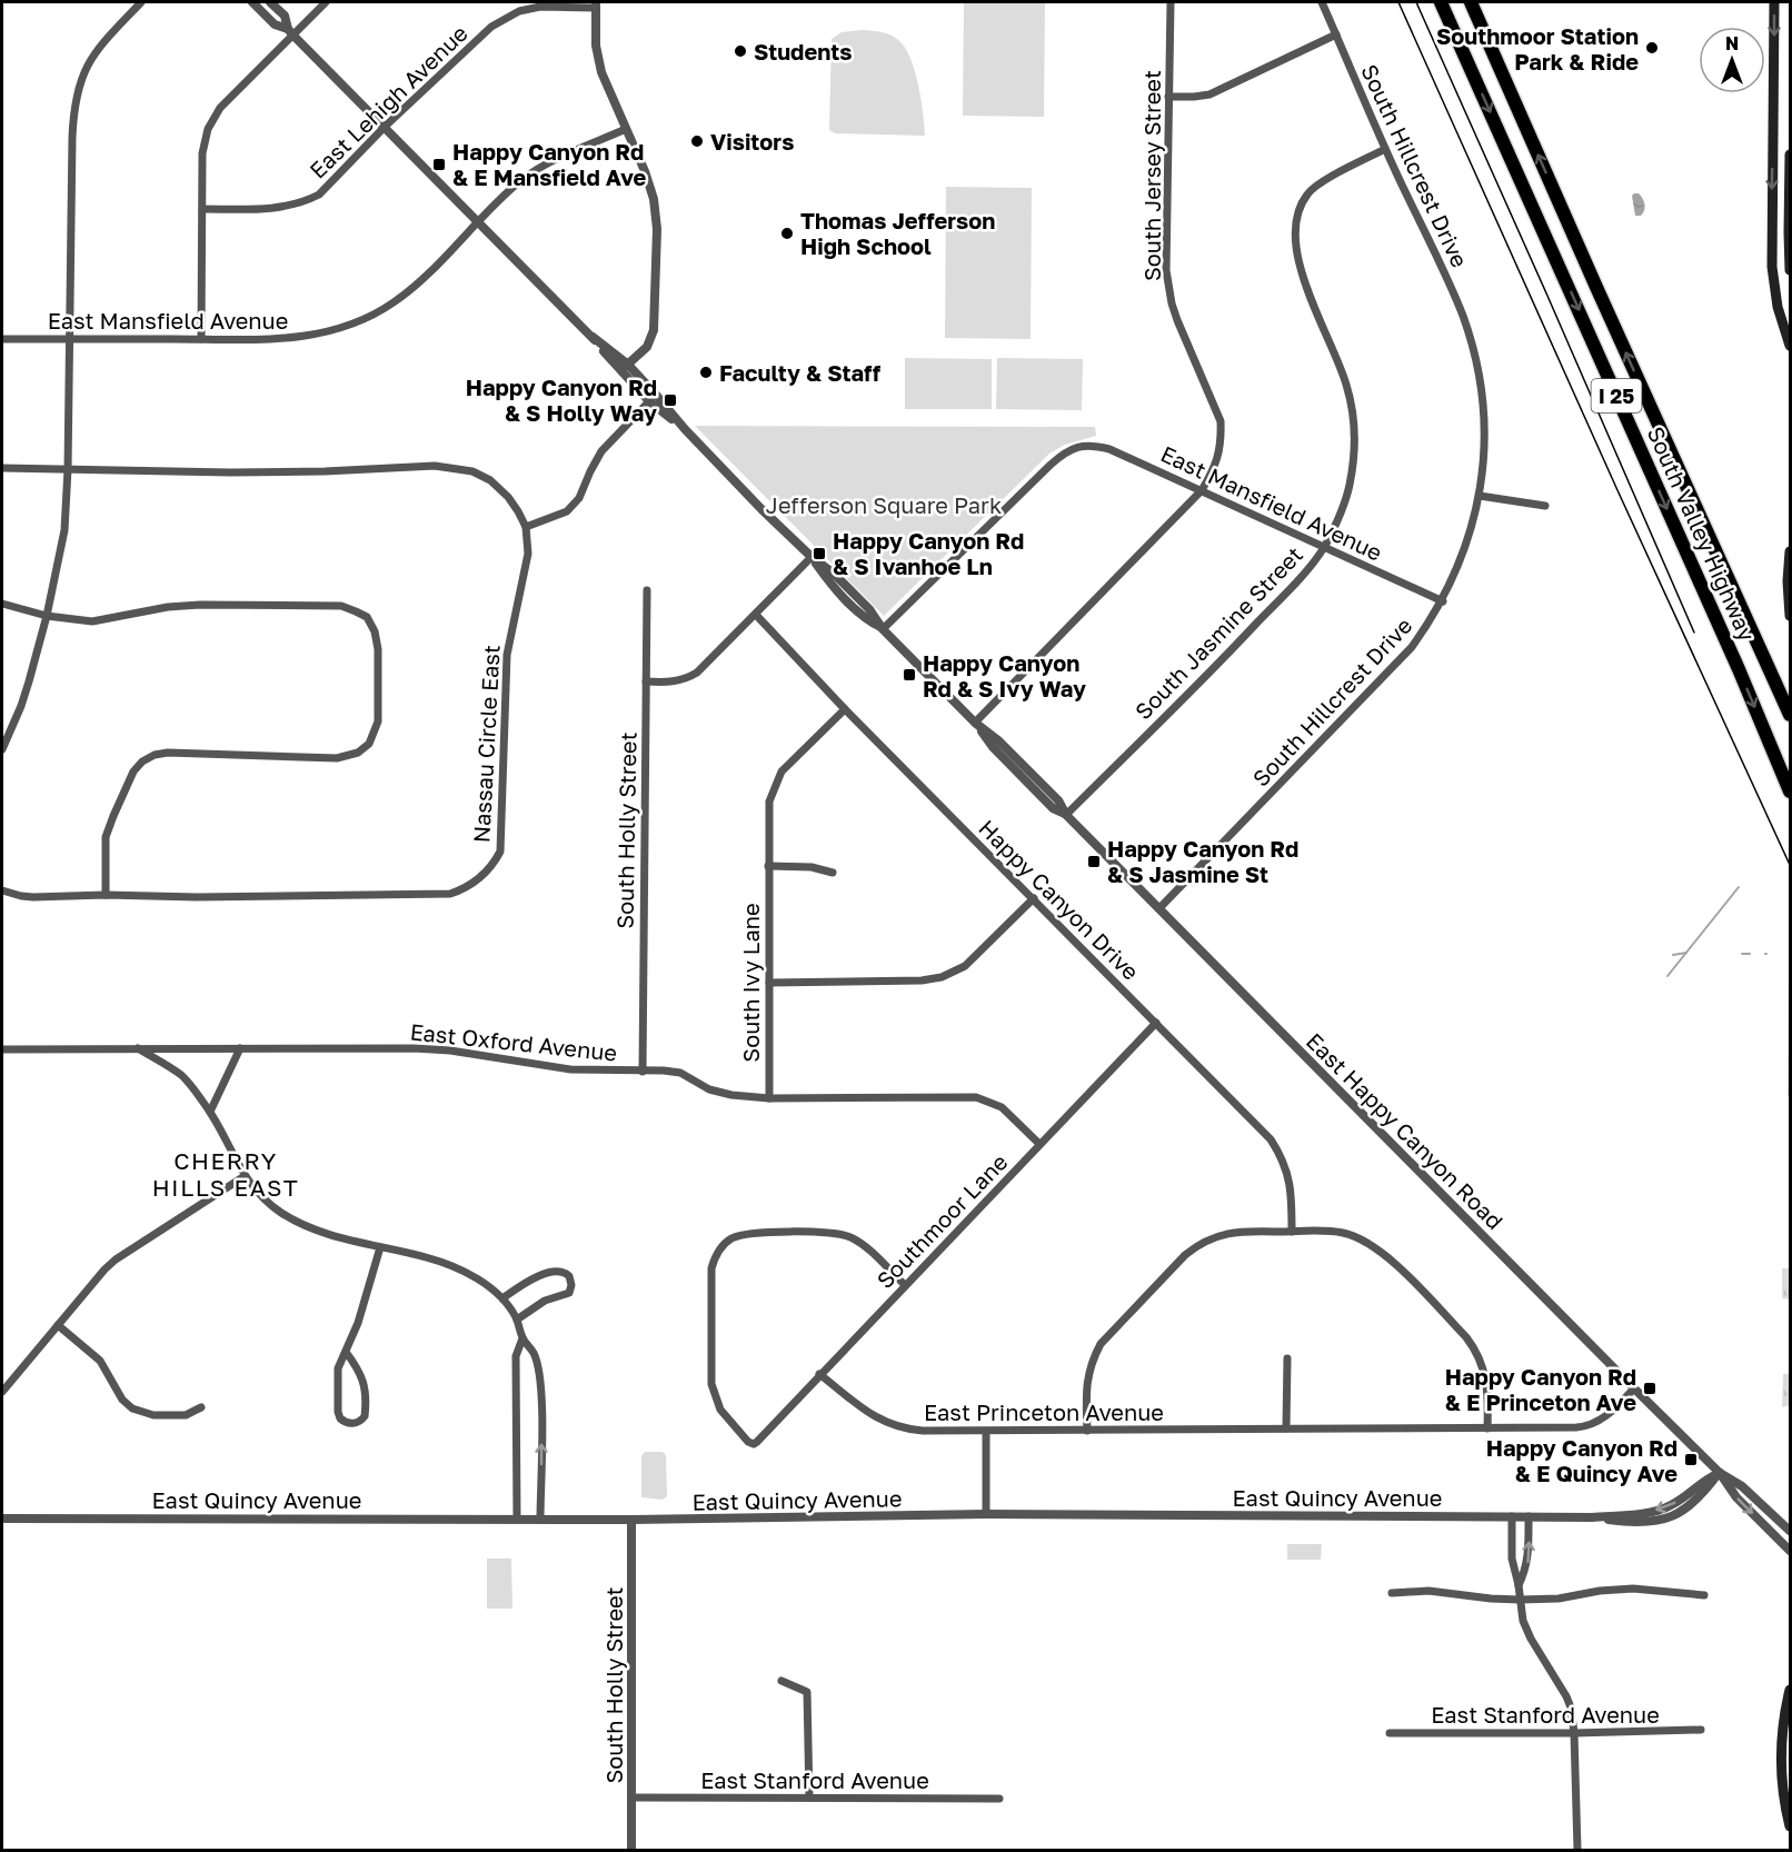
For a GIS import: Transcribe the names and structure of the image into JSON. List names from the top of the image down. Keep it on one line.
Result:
{"streets":{"highway":["I 25","South Valley Highway"],"street":["East Lehigh Avenue","South Hillcrest Drive","South Jersey Street","East Mansfield Avenue","South Jasmine Street","Nassau Circle East","South Holly Street","Happy Canyon Drive","South Ivy Lane","East Oxford Avenue","East Happy Canyon Road","Southmoor Lane","East Princeton Avenue","East Quincy Avenue","East Stanford Avenue"]},"crossings":[["East Lehigh Avenue","East Happy Canyon Road"],["South Hillcrest Drive","East Mansfield Avenue"],["South Hillcrest Drive","South Jasmine Street"],["South Hillcrest Drive","East Happy Canyon Road"],["South Jersey Street","East Mansfield Avenue"],["South Jersey Street","East Happy Canyon Road"],["East Mansfield Avenue","South Jasmine Street"],["East Mansfield Avenue","East Happy Canyon Road"],["South Jasmine Street","East Happy Canyon Road"],["South Holly Street","East Oxford Avenue"],["South Holly Street","East Quincy Avenue"],["South Holly Street","East Stanford Avenue"],["Happy Canyon Drive","South Ivy Lane"],["Happy Canyon Drive","Southmoor Lane"],["South Ivy Lane","East Oxford Avenue"],["East Oxford Avenue","Southmoor Lane"],["East Happy Canyon Road","East Princeton Avenue"],["East Happy Canyon Road","East Quincy Avenue"],["Southmoor Lane","East Princeton Avenue"]],"districts":["CHERRY HILLS EAST"],"parks":["Jefferson Square Park"],"places":{"other":["Southmoor Station Park & Ride","Students","Visitors","Thomas Jefferson High School","Faculty & Staff"],"transit":["Happy Canyon Rd & E Mansfield Ave","Happy Canyon Rd & S Holly Way","Happy Canyon Rd & S Ivanhoe Ln","Happy Canyon Rd & S Ivy Way","Happy Canyon Rd & S Jasmine St","Happy Canyon Rd & E Princeton Ave","Happy Canyon Rd & E Quincy Ave"]},"north":"top"}
